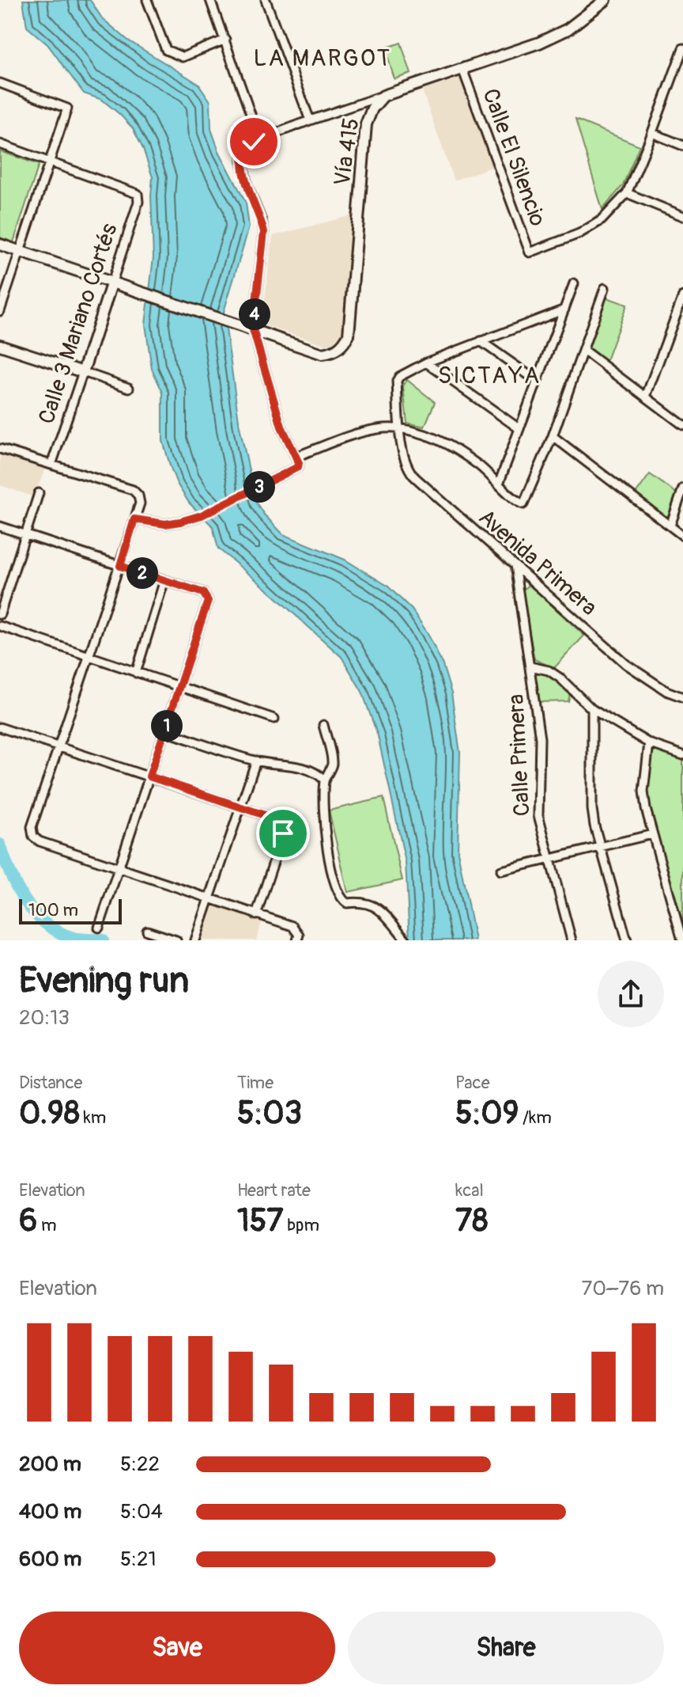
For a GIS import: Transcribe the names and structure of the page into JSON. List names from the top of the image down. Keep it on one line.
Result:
{"streets":{"street":["Vía 415","Calle El Silencio","Calle 3 Mariano Cortés","Avenida Primera","Calle Primera"]},"crossings":[["Vía 415","Calle El Silencio"],["Vía 415","Calle 3 Mariano Cortés"],["Avenida Primera","Calle Primera"]],"districts":["LA MARGOT","SICTAYA"],"scale_bar":"100 m","page":{"pins":["4","3","2","1"],"scale":"100 m","heading":["Evening run","20:13"],"stats":[["Distance","0.98 km"],["Time","5:03"],["Pace","5:09 /km"],["Elevation","6 m"],["Heart rate","157 bpm"],["kcal","78"]],"chart":["Elevation","70–76 m"],"list":[{"name":"200 m","note":"5:22"},{"name":"400 m","note":"5:04"},{"name":"600 m","note":"5:21"}],"buttons":["Save","Share"]}}
